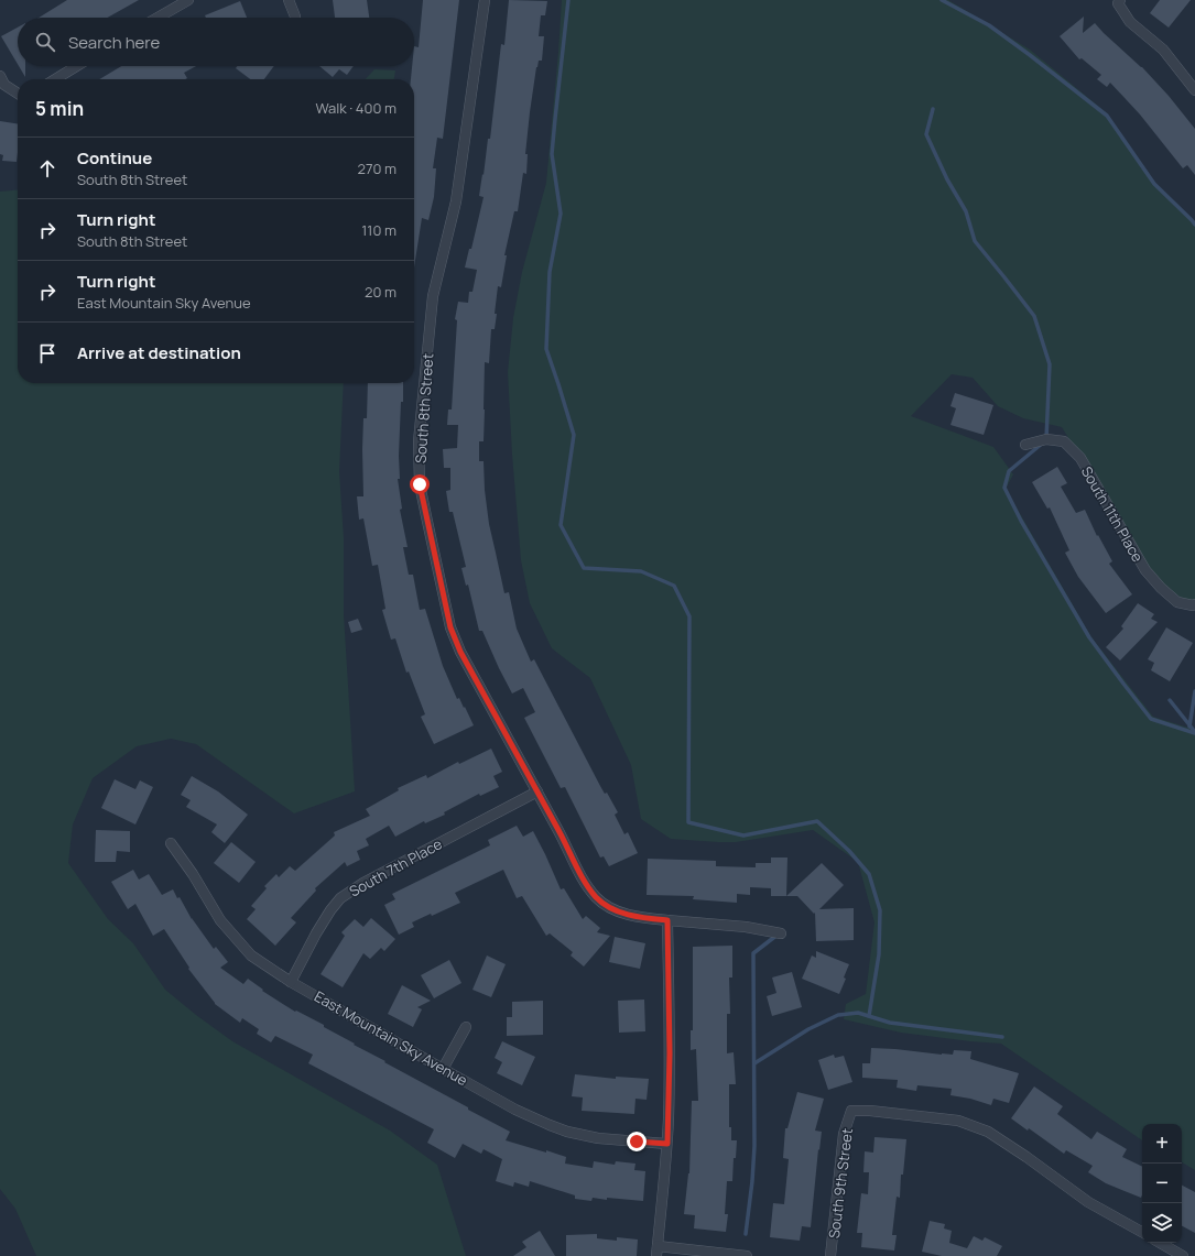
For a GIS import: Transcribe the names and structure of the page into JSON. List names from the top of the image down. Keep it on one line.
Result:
{"streets":{"street":["South 8th Street","South 11th Place","South 7th Place","East Mountain Sky Avenue","South 9th Street"]},"crossings":[["South 8th Street","South 7th Place"],["South 7th Place","East Mountain Sky Avenue"]],"page":{"search":"Search here","heading":["5 min","Walk · 400 m"],"list":[["Continue","South 8th Street","270 m"],["Turn right","South 8th Street","110 m"],["Turn right","East Mountain Sky Avenue","20 m"],"Arrive at destination"],"map_buttons":["+","−"]}}
